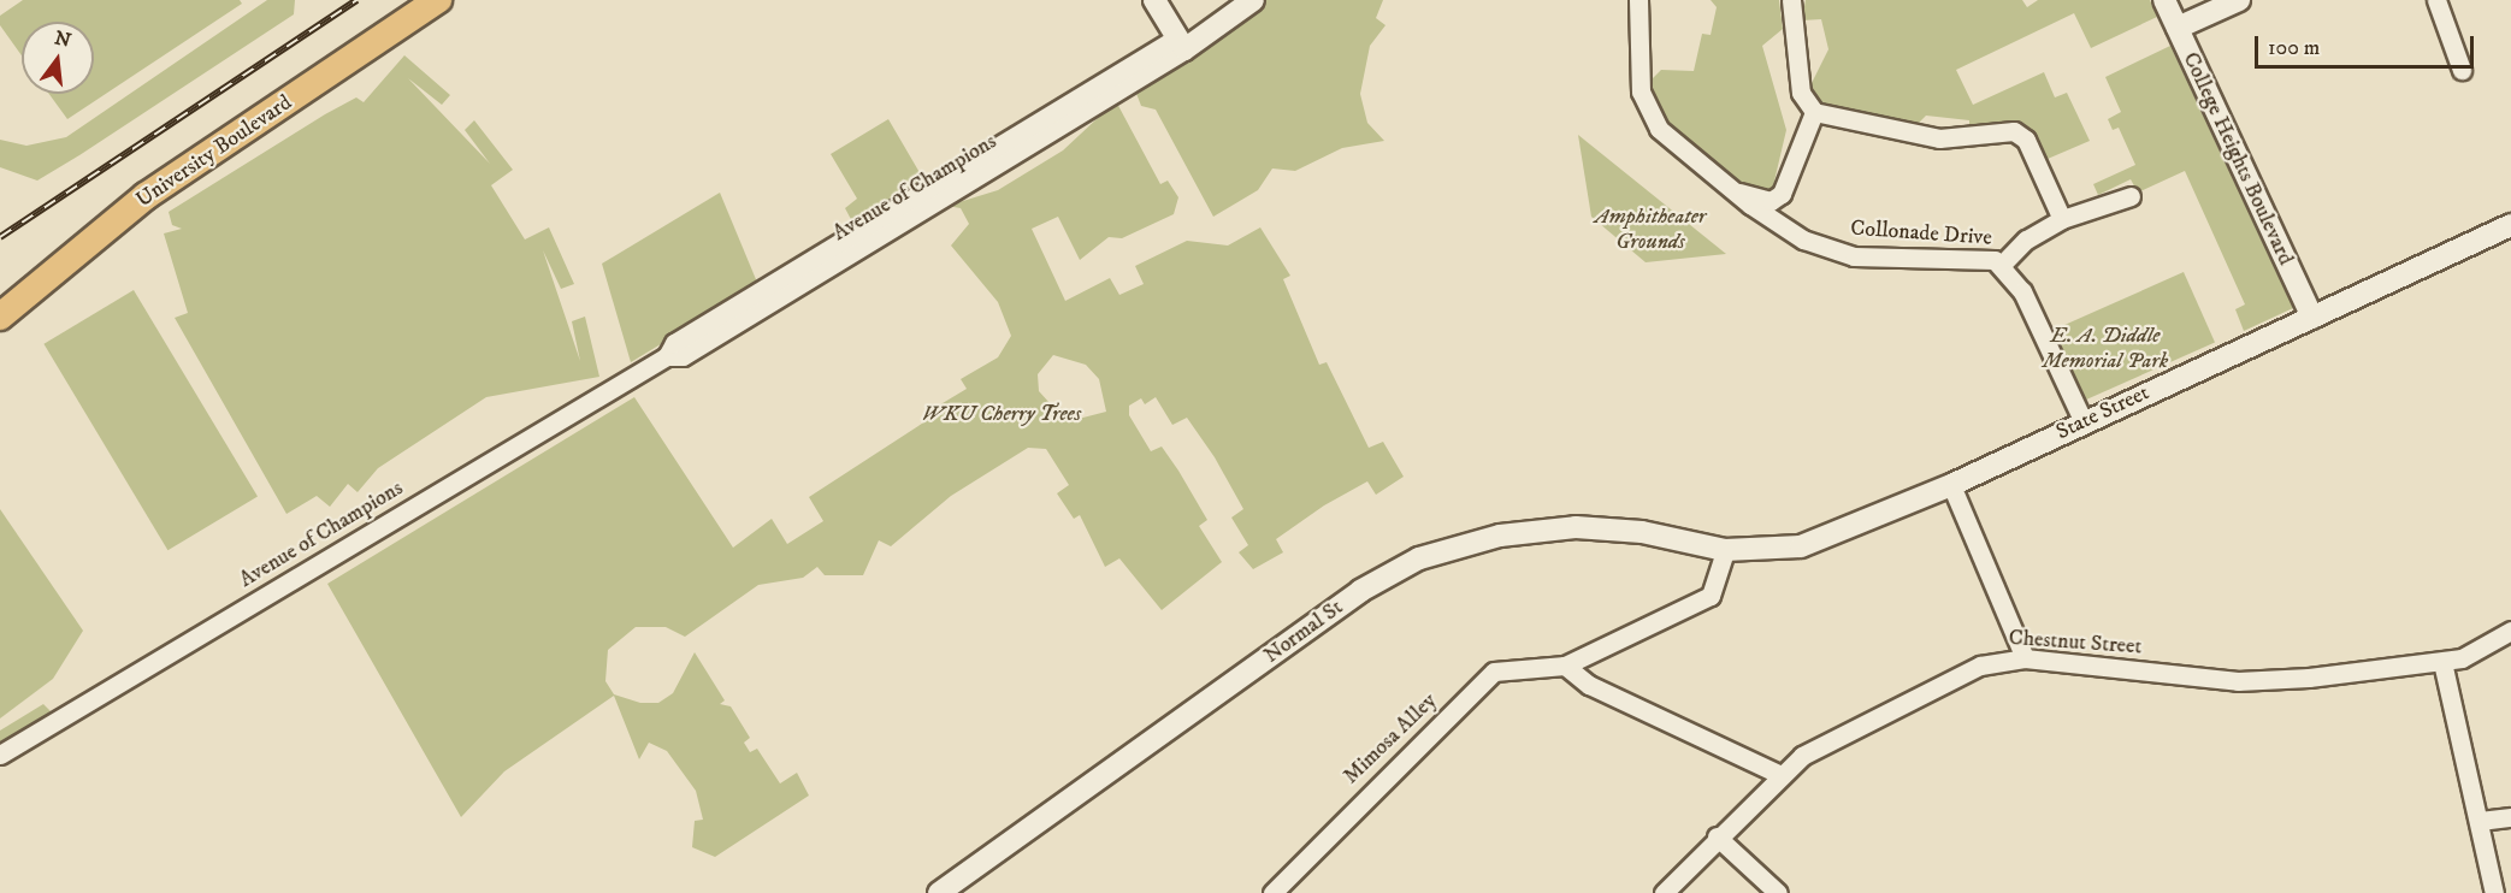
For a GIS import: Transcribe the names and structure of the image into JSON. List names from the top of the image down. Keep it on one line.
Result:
{"streets":{"main road":["University Boulevard"],"street":["College Heights Boulevard","Avenue of Champions","Collonade Drive","State Street","Normal St","Chestnut Street","Mimosa Alley"]},"crossings":[["College Heights Boulevard","State Street"],["Collonade Drive","State Street"],["State Street","Normal St"],["State Street","Mimosa Alley"],["Normal St","Mimosa Alley"]],"parks":["Amphitheater Grounds","E. A. Diddle Memorial Park","WKU Cherry Trees"],"scale_bar":"100 m","north":"top"}
